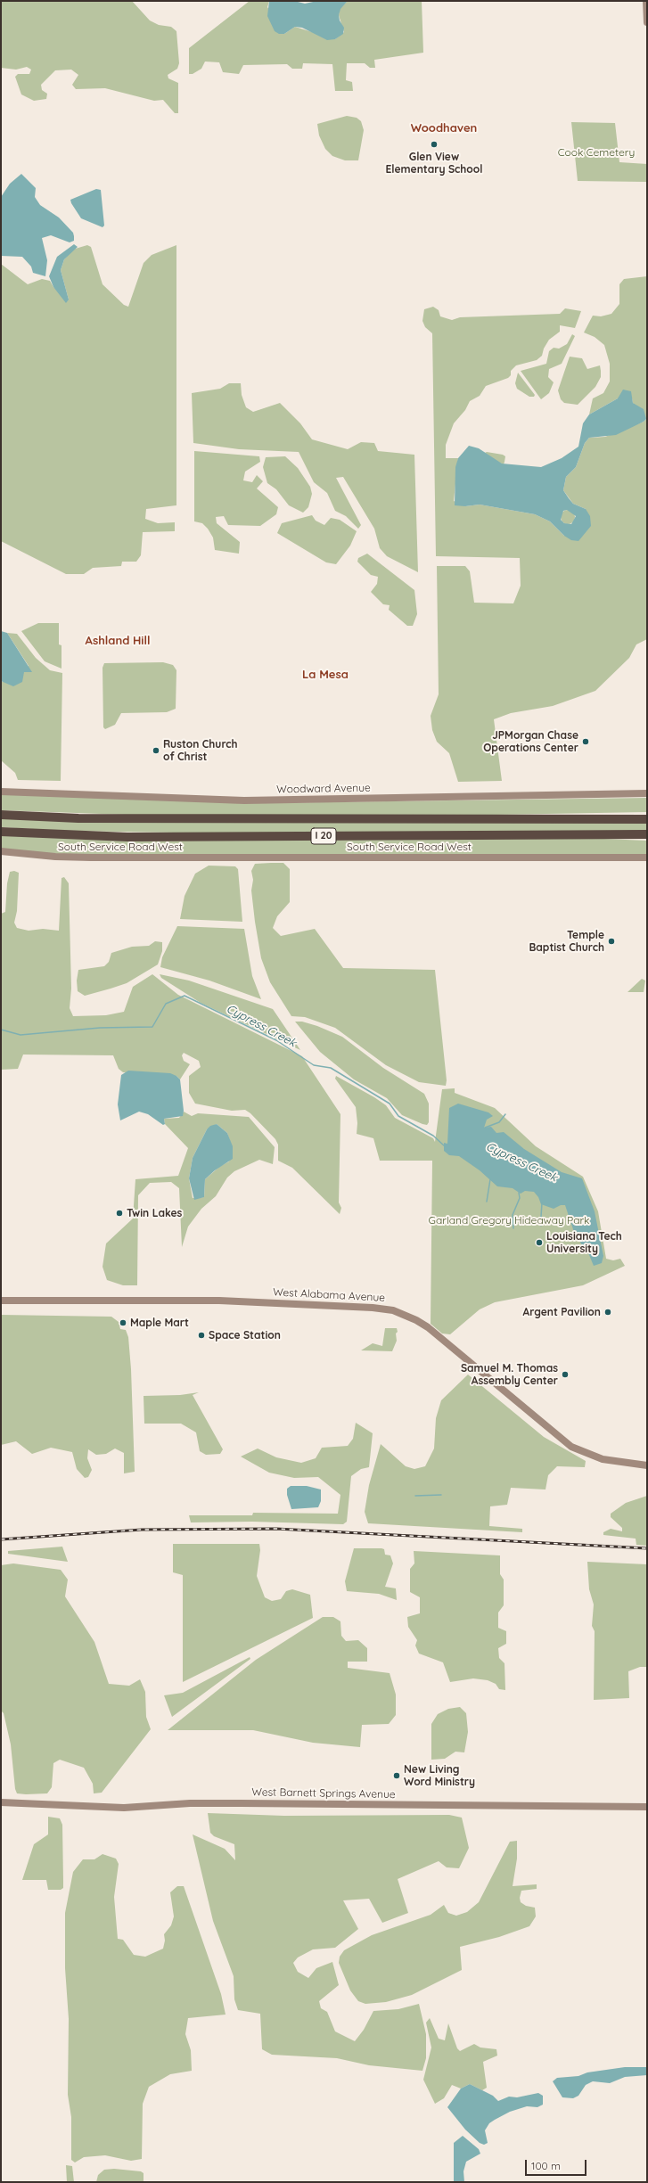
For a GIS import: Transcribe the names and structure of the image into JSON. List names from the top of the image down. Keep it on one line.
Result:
{"streets":{"highway":["I 20"],"main road":["Woodward Avenue","South Service Road West","West Alabama Avenue","West Barnett Springs Avenue"]},"districts":["Woodhaven","Ashland Hill","La Mesa"],"water":["Cypress Creek"],"parks":["Cook Cemetery","Garland Gregory Hideaway Park"],"places":["Glen View Elementary School","JPMorgan Chase Operations Center","Ruston Church of Christ","Temple Baptist Church","Twin Lakes","Louisiana Tech University","Argent Pavilion","Maple Mart","Space Station","Samuel M. Thomas Assembly Center","New Living Word Ministry"],"scale_bar":"100 m"}
